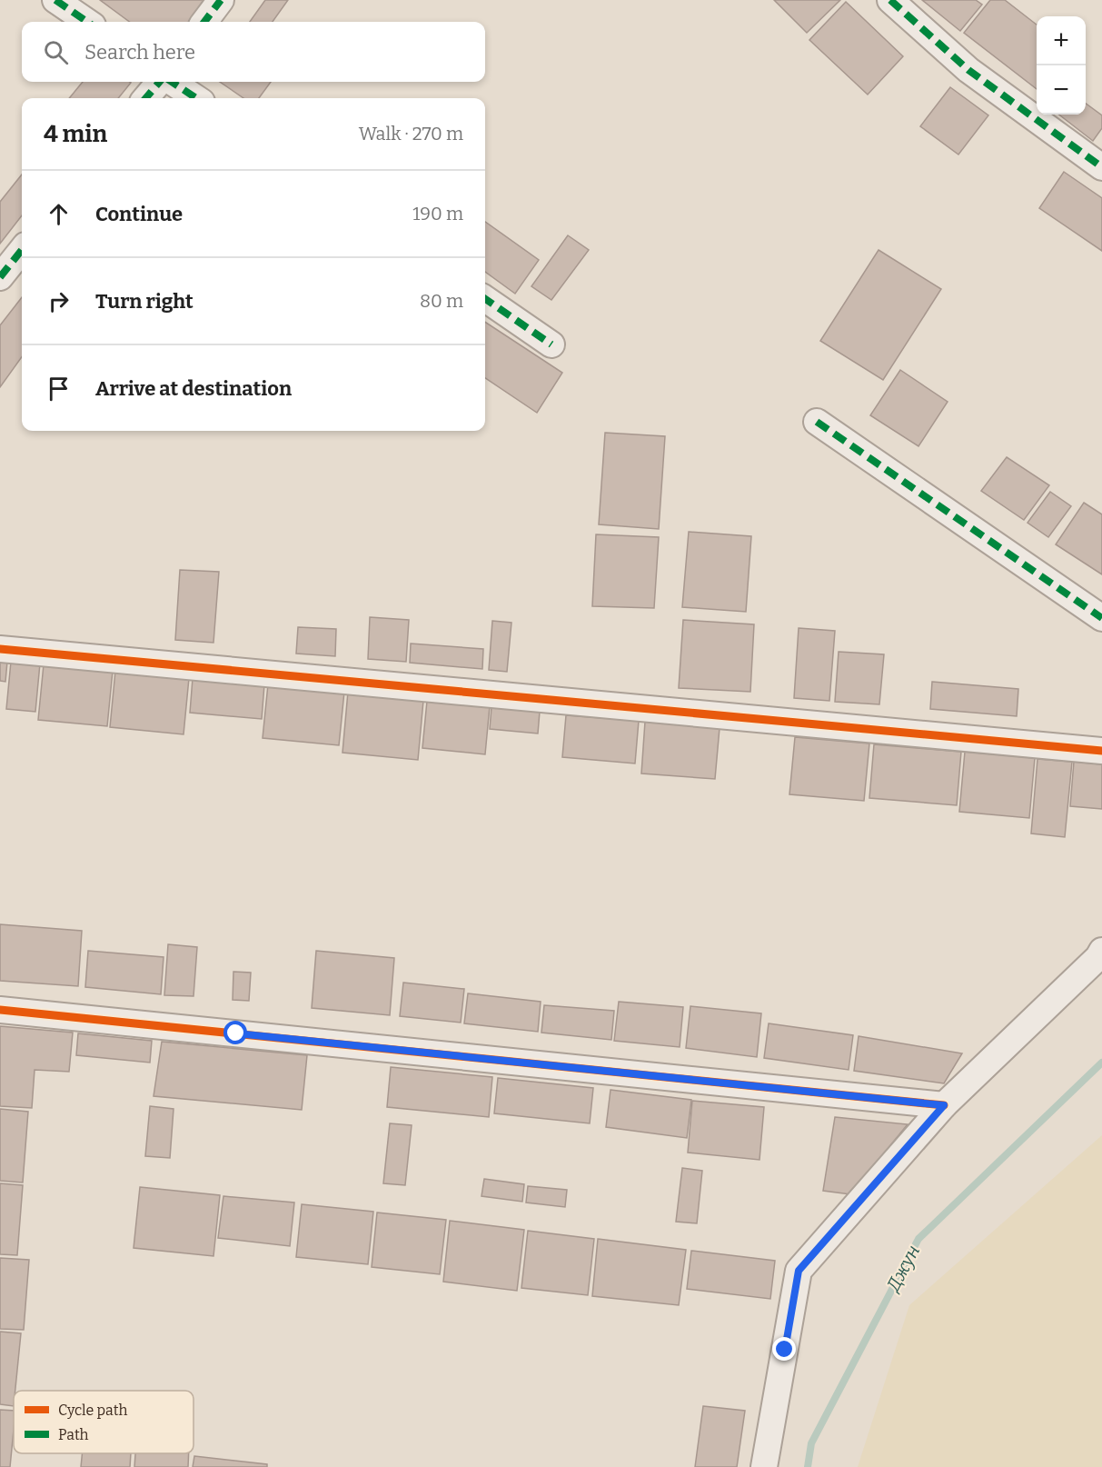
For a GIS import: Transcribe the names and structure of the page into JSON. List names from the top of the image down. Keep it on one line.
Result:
{"water":["Джун"],"legend":["Cycle path","Path"],"page":{"map_buttons":["+","−"],"search":"Search here","heading":["4 min","Walk · 270 m"],"list":[["Continue","190 m"],["Turn right","80 m"],"Arrive at destination"]}}
